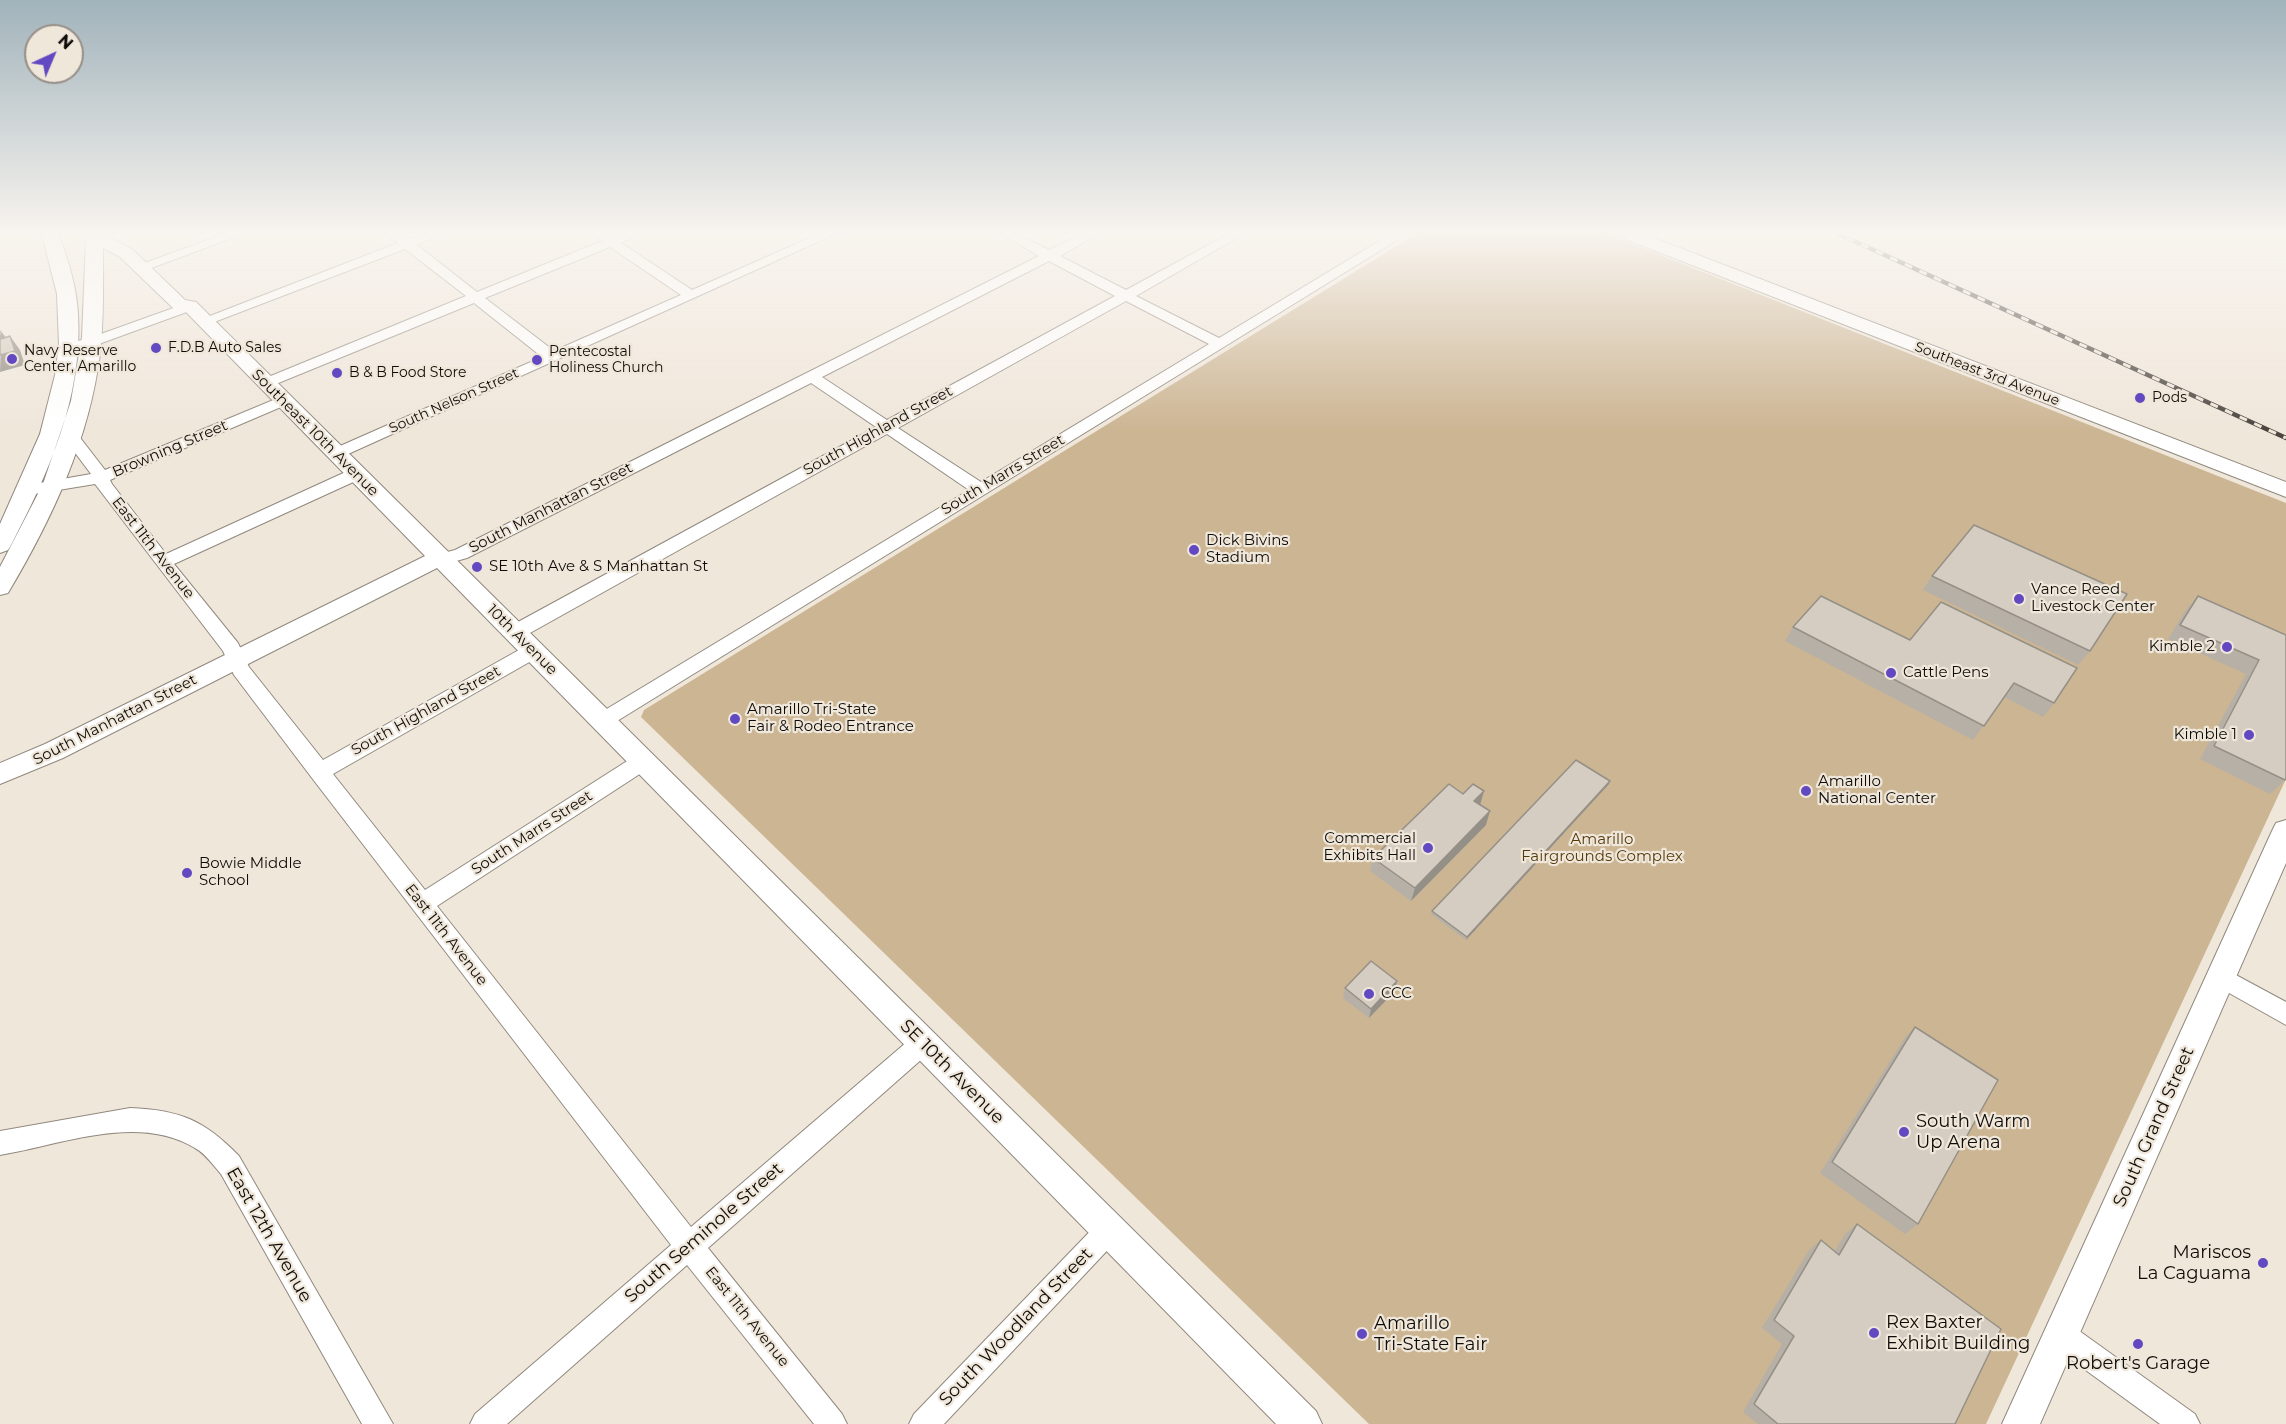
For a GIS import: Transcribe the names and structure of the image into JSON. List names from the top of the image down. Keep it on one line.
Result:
{"streets":{"main road":["Southeast 3rd Avenue","Southeast 10th Avenue","South Manhattan Street","10th Avenue","SE 10th Avenue","South Grand Street"],"street":["South Nelson Street","South Highland Street","Browning Street","South Marrs Street","East 11th Avenue","South Seminole Street","East 12th Avenue","South Woodland Street"]},"crossings":[["South Nelson Street","Southeast 10th Avenue"],["South Highland Street","East 11th Avenue"],["South Highland Street","10th Avenue"],["Southeast 10th Avenue","Browning Street"],["Southeast 10th Avenue","South Manhattan Street"],["Southeast 10th Avenue","10th Avenue"],["Browning Street","East 11th Avenue"],["South Marrs Street","East 11th Avenue"],["South Marrs Street","10th Avenue"],["South Marrs Street","SE 10th Avenue"],["South Manhattan Street","East 11th Avenue"],["South Manhattan Street","10th Avenue"],["East 11th Avenue","South Seminole Street"],["10th Avenue","SE 10th Avenue"],["SE 10th Avenue","South Seminole Street"],["SE 10th Avenue","South Woodland Street"]],"parks":["Amarillo Fairgrounds Complex"],"places":["F.D.B Auto Sales","Navy Reserve Center, Amarillo","Pentecostal Holiness Church","B & B Food Store","Pods","Dick Bivins Stadium","SE 10th Ave & S Manhattan St","Vance Reed Livestock Center","Kimble 2","Cattle Pens","Amarillo Tri-State Fair & Rodeo Entrance","Kimble 1","Amarillo National Center","Commercial Exhibits Hall","Bowie Middle School","CCC","South Warm Up Arena","Mariscos La Caguama","Rex Baxter Exhibit Building","Amarillo Tri-State Fair","Robert's Garage"],"north":"top right"}
